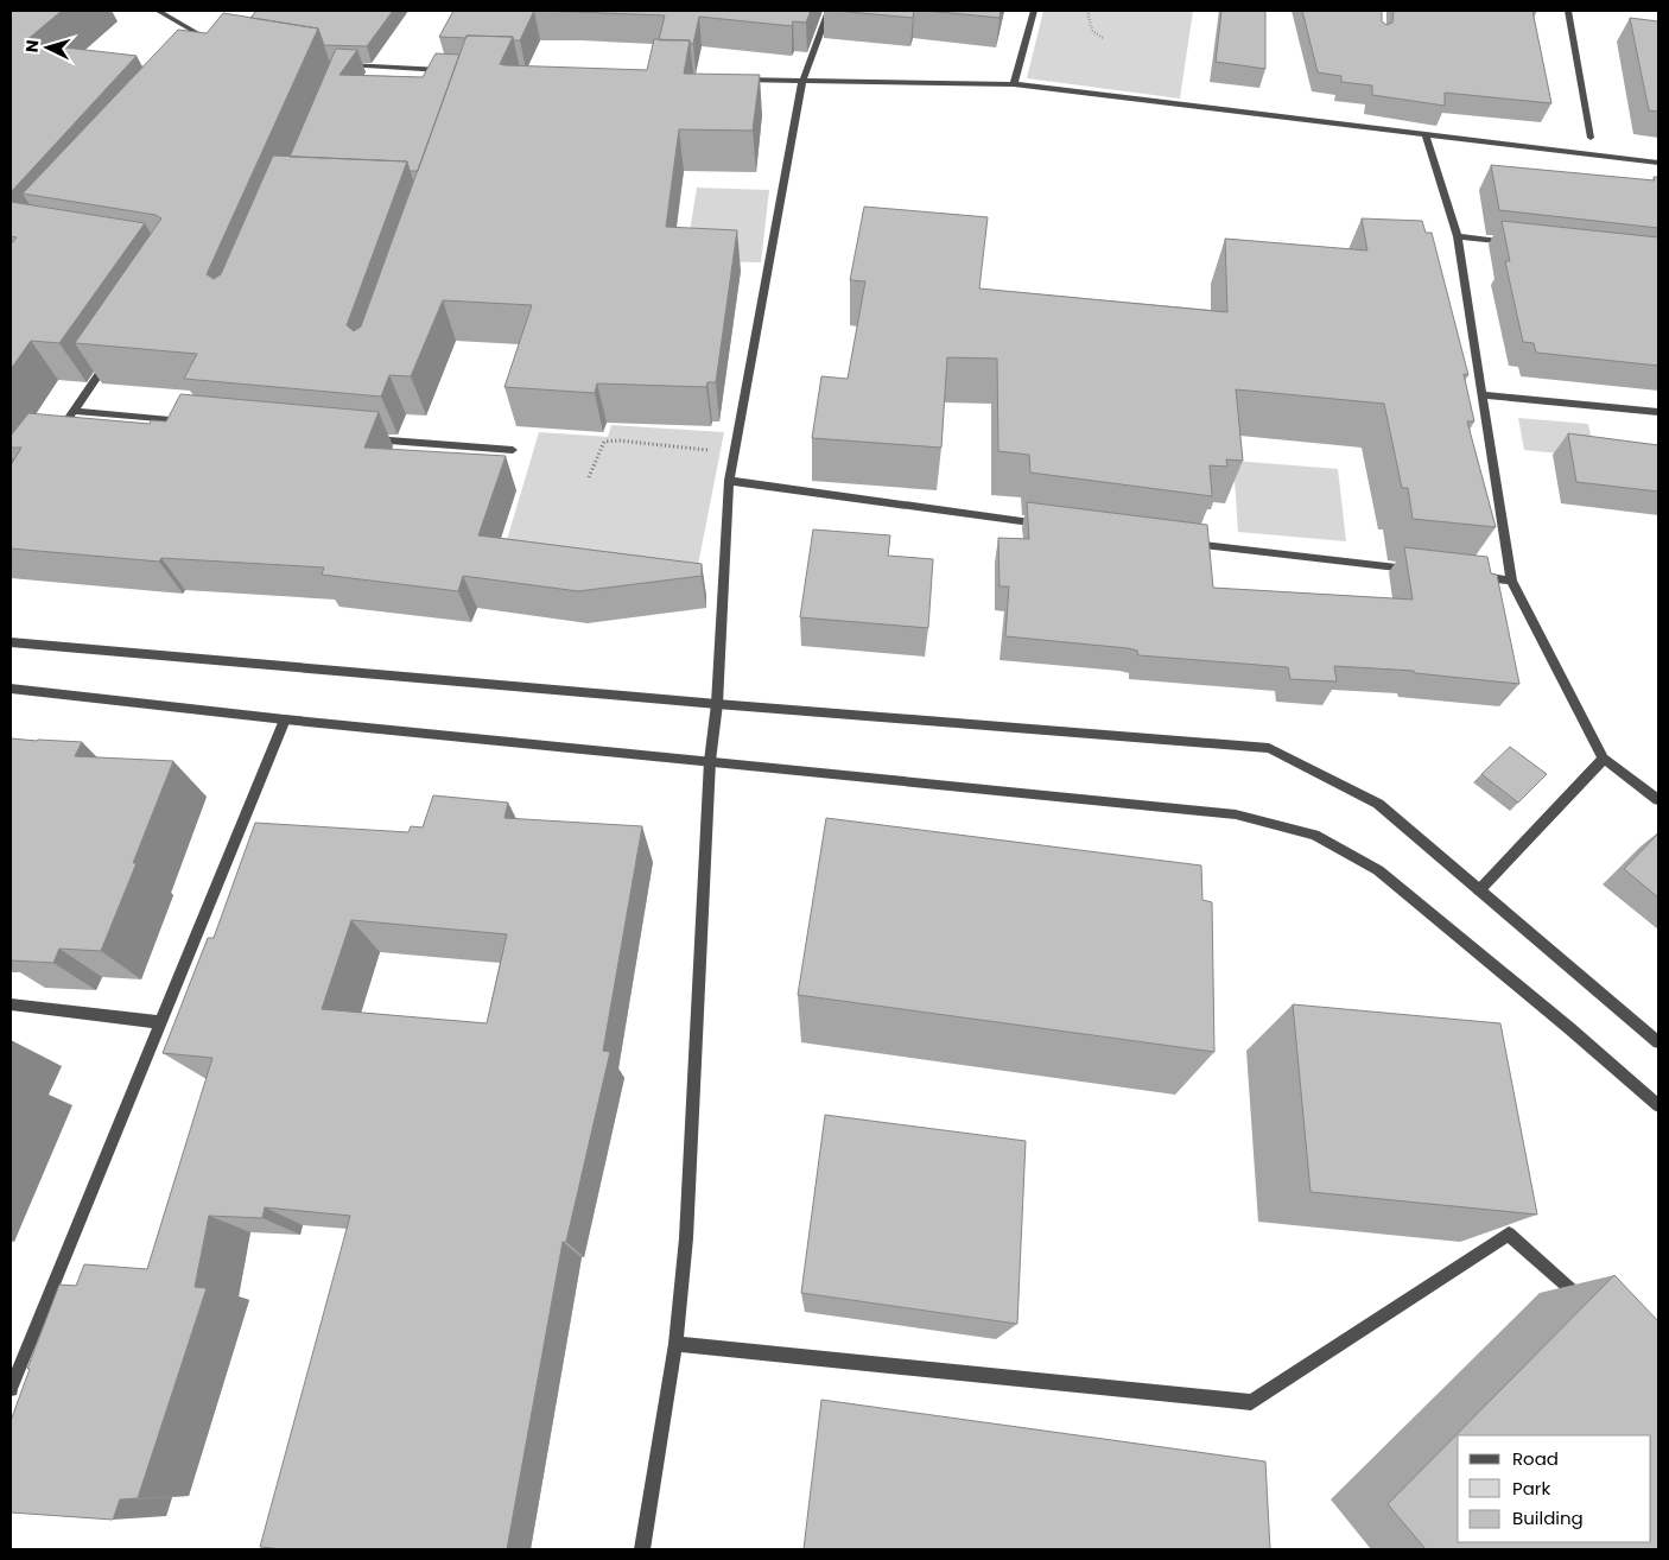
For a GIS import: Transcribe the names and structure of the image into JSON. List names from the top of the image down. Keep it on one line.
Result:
{"legend":["Road","Park","Building"],"north":"left"}
